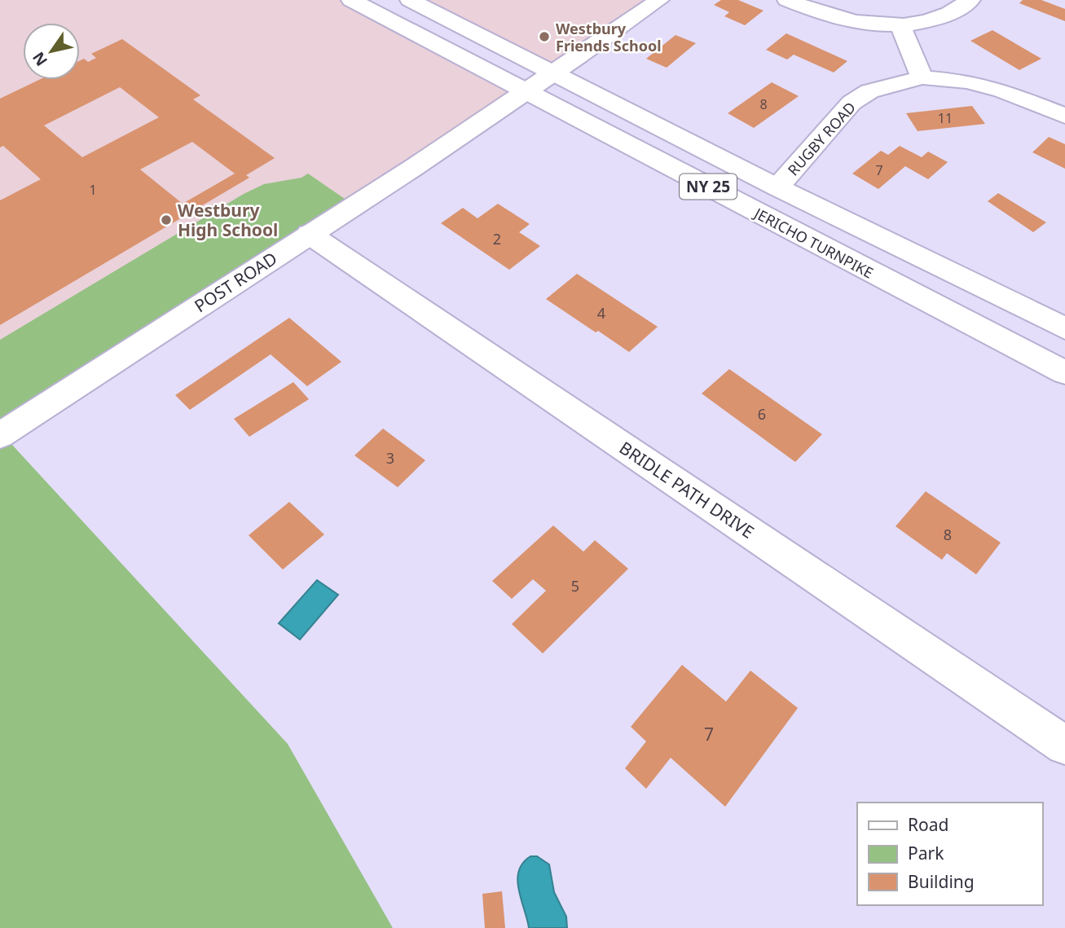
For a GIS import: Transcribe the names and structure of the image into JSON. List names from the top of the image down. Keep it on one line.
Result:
{"streets":{"main road":["RUGBY ROAD","NY 25","JERICHO TURNPIKE","POST ROAD","BRIDLE PATH DRIVE"]},"crossings":[["RUGBY ROAD","JERICHO TURNPIKE"],["JERICHO TURNPIKE","POST ROAD"],["POST ROAD","BRIDLE PATH DRIVE"]],"places":["Westbury Friends School","Westbury High School"],"house_numbers":["8","11","7","1","2","4","6","3","8","5","7"],"legend":["Road","Park","Building"],"north":"bottom left"}
